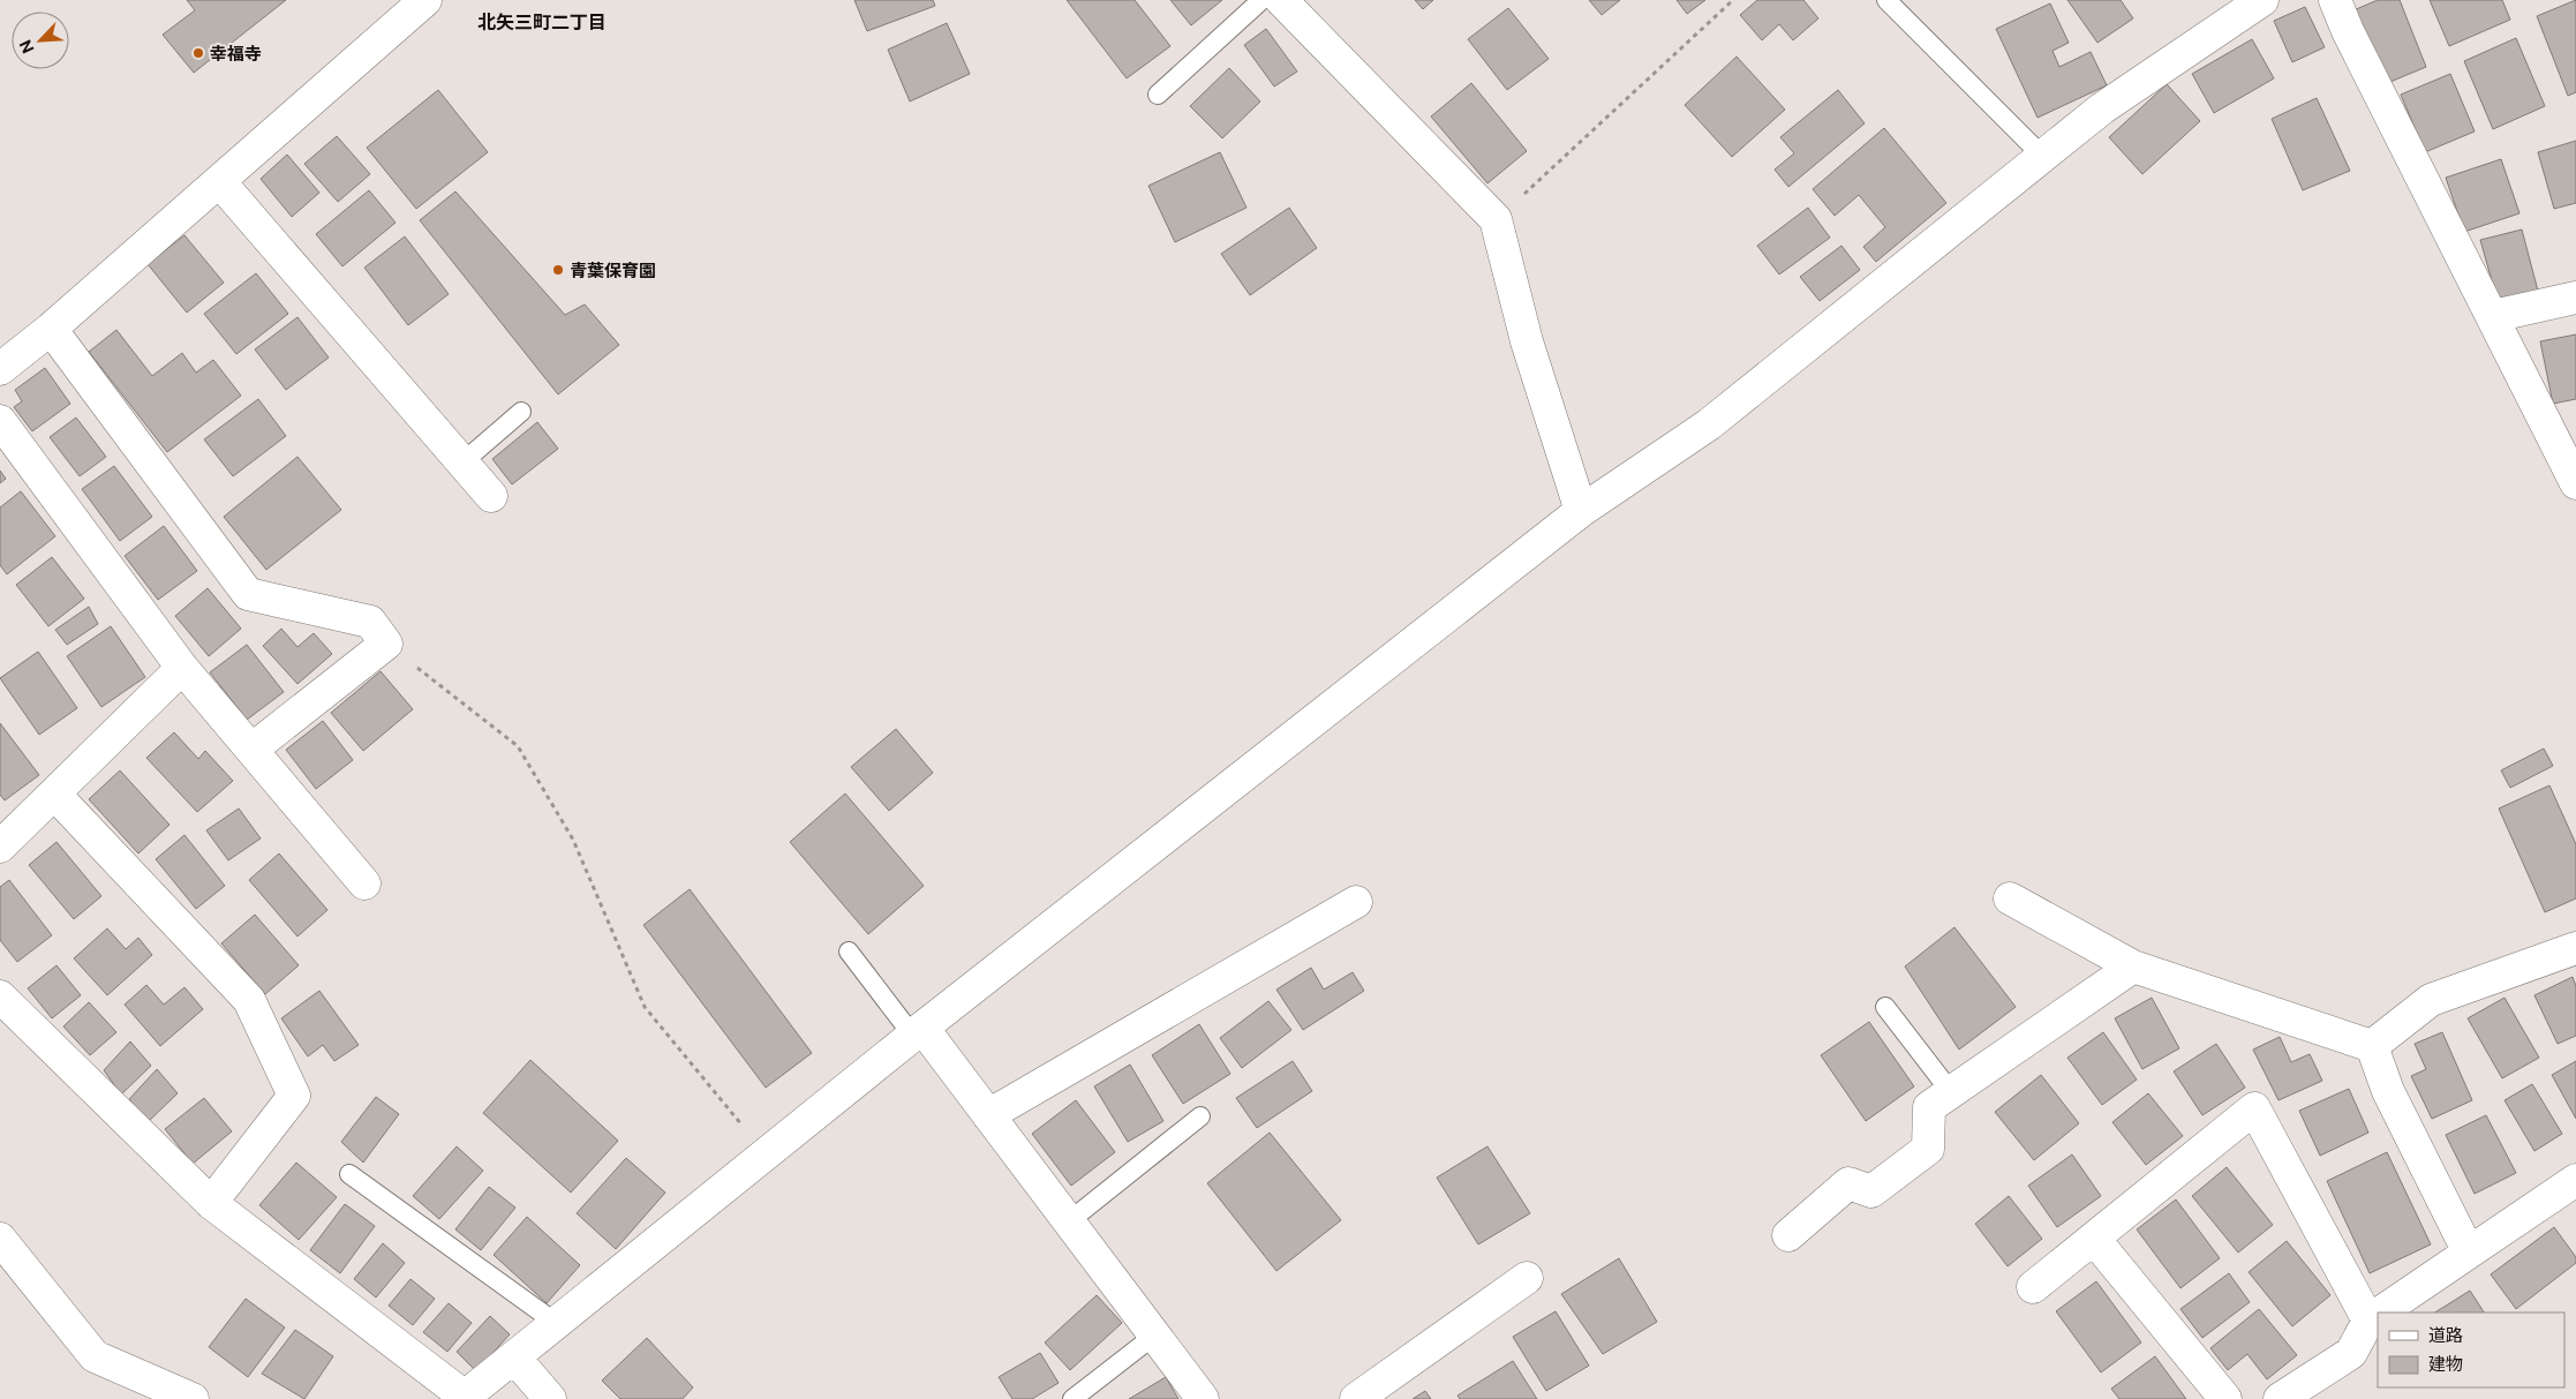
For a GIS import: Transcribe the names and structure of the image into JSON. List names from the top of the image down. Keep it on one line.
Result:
{"districts":["北矢三町二丁目"],"places":["幸福寺","青葉保育園"],"legend":["道路","建物"],"north":"bottom left"}
